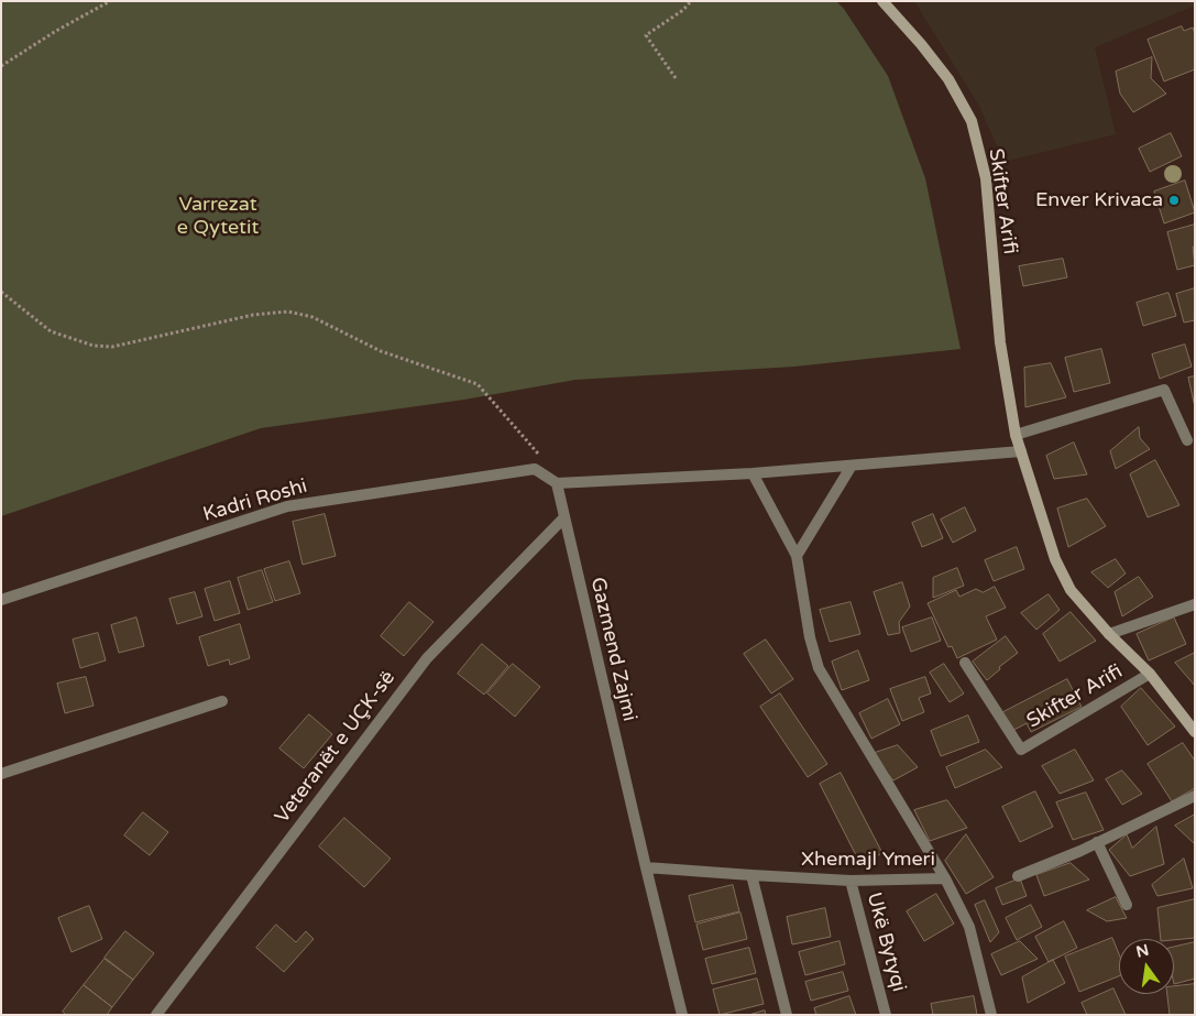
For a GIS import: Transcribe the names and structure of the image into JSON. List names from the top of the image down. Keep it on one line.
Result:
{"streets":{"street":["Skifter Arifi","Kadri Roshi","Gazmend Zajmi","Veteranët e UÇK-së","Xhemajl Ymeri","Ukë Bytyqi"]},"crossings":[["Kadri Roshi","Gazmend Zajmi"],["Gazmend Zajmi","Veteranët e UÇK-së"],["Gazmend Zajmi","Xhemajl Ymeri"],["Xhemajl Ymeri","Ukë Bytyqi"]],"parks":["Varrezat e Qytetit"],"places":["Enver Krivaca"],"north":"top"}
